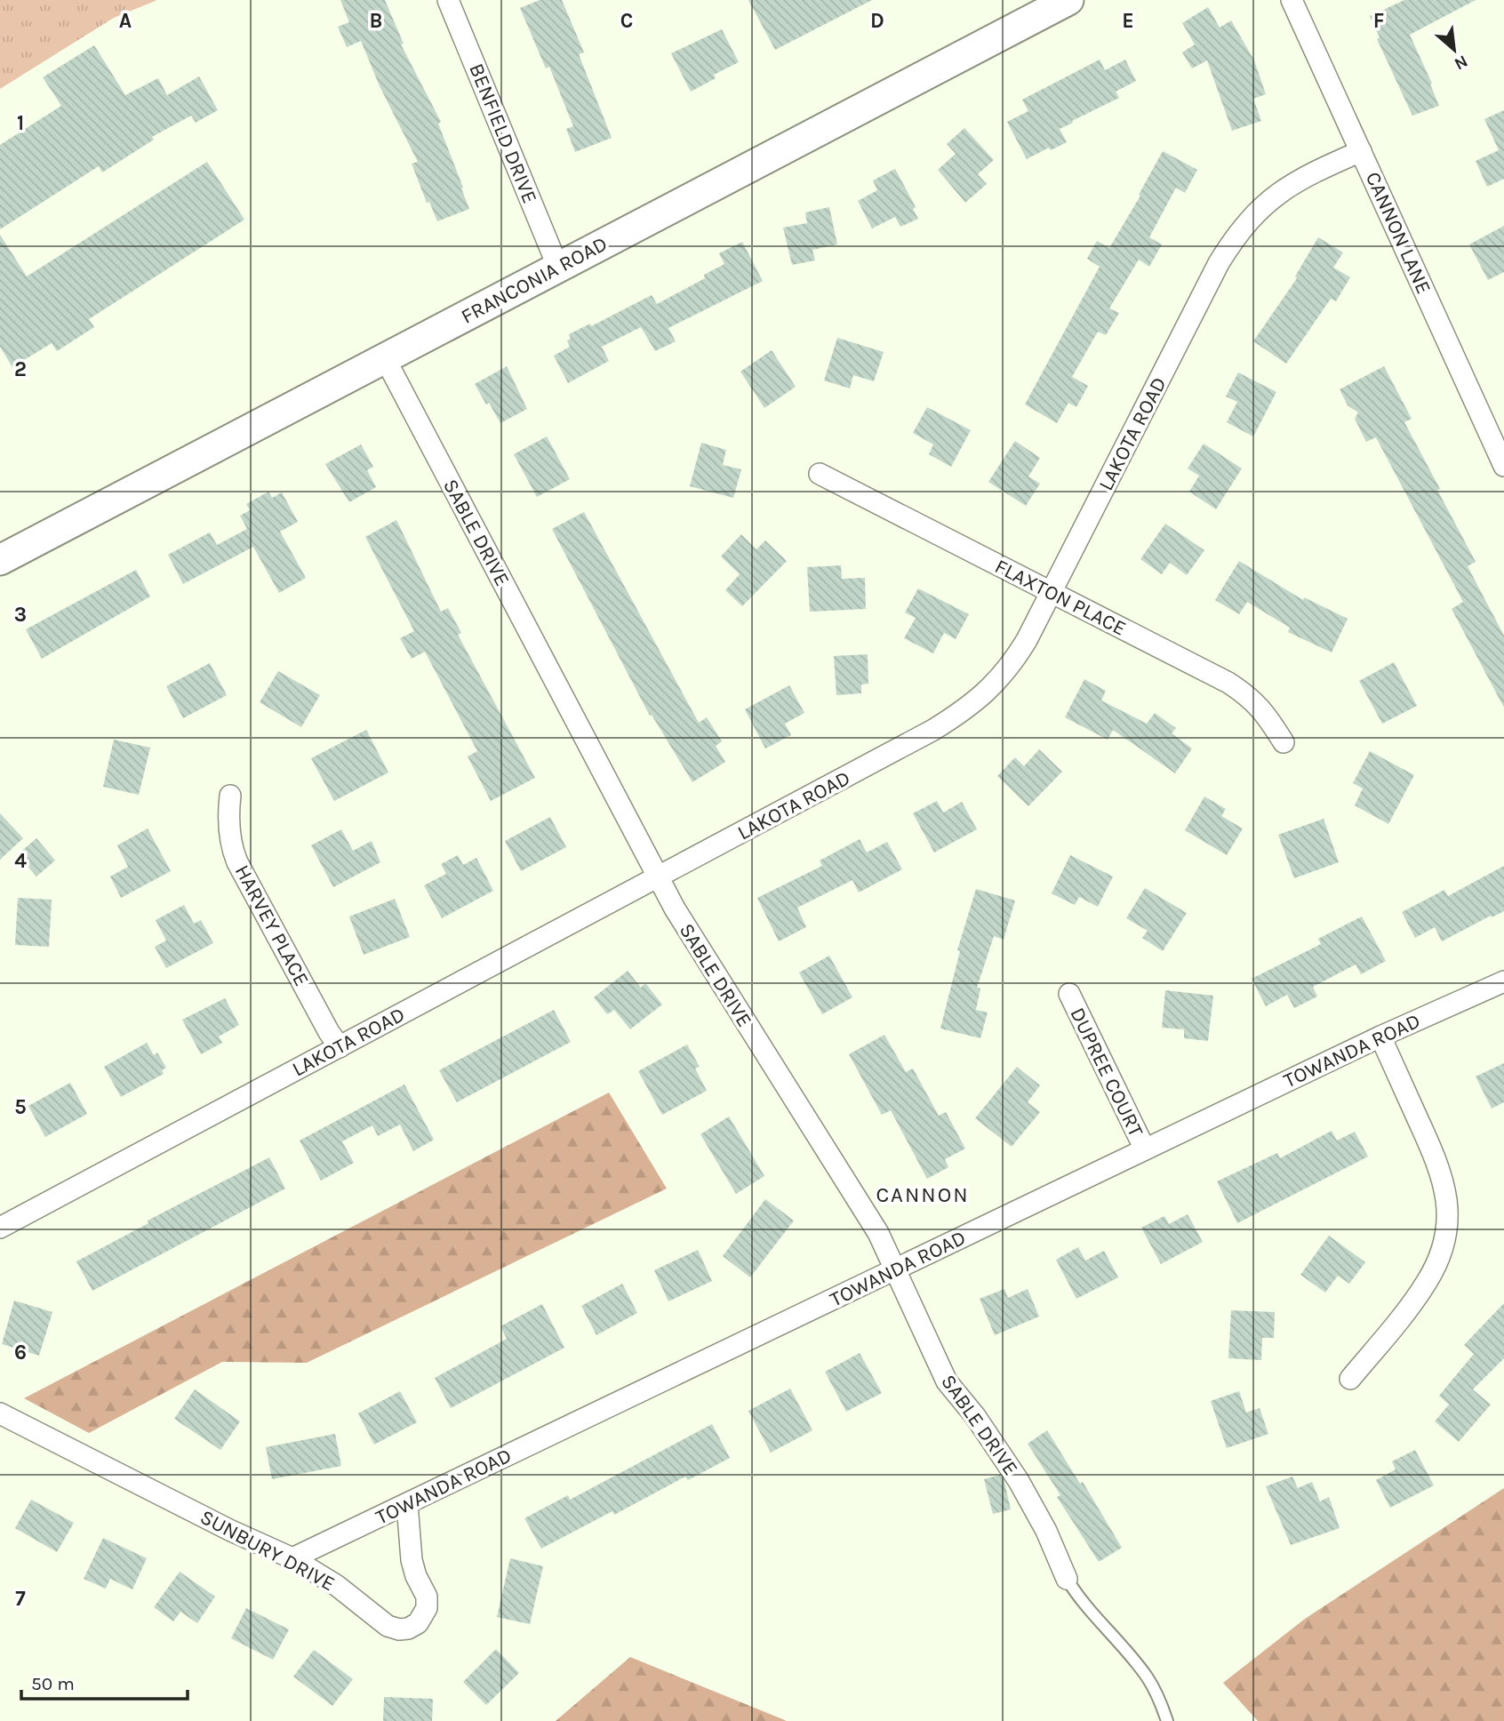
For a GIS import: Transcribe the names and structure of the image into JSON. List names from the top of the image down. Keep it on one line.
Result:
{"streets":{"main road":["FRANCONIA ROAD"],"street":["BENFIELD DRIVE","CANNON LANE","LAKOTA ROAD","SABLE DRIVE","FLAXTON PLACE","HARVEY PLACE","TOWANDA ROAD","DUPREE COURT","SUNBURY DRIVE"]},"crossings":[["BENFIELD DRIVE","FRANCONIA ROAD"],["CANNON LANE","LAKOTA ROAD"],["FRANCONIA ROAD","SABLE DRIVE"],["LAKOTA ROAD","SABLE DRIVE"],["LAKOTA ROAD","FLAXTON PLACE"],["LAKOTA ROAD","HARVEY PLACE"],["SABLE DRIVE","TOWANDA ROAD"],["TOWANDA ROAD","DUPREE COURT"],["TOWANDA ROAD","SUNBURY DRIVE"]],"districts":["CANNON"],"scale_bar":"50 m","north":"bottom right","grid":{"columns":["A","B","C","D","E","F"],"rows":["1","2","3","4","5","6","7"]}}
